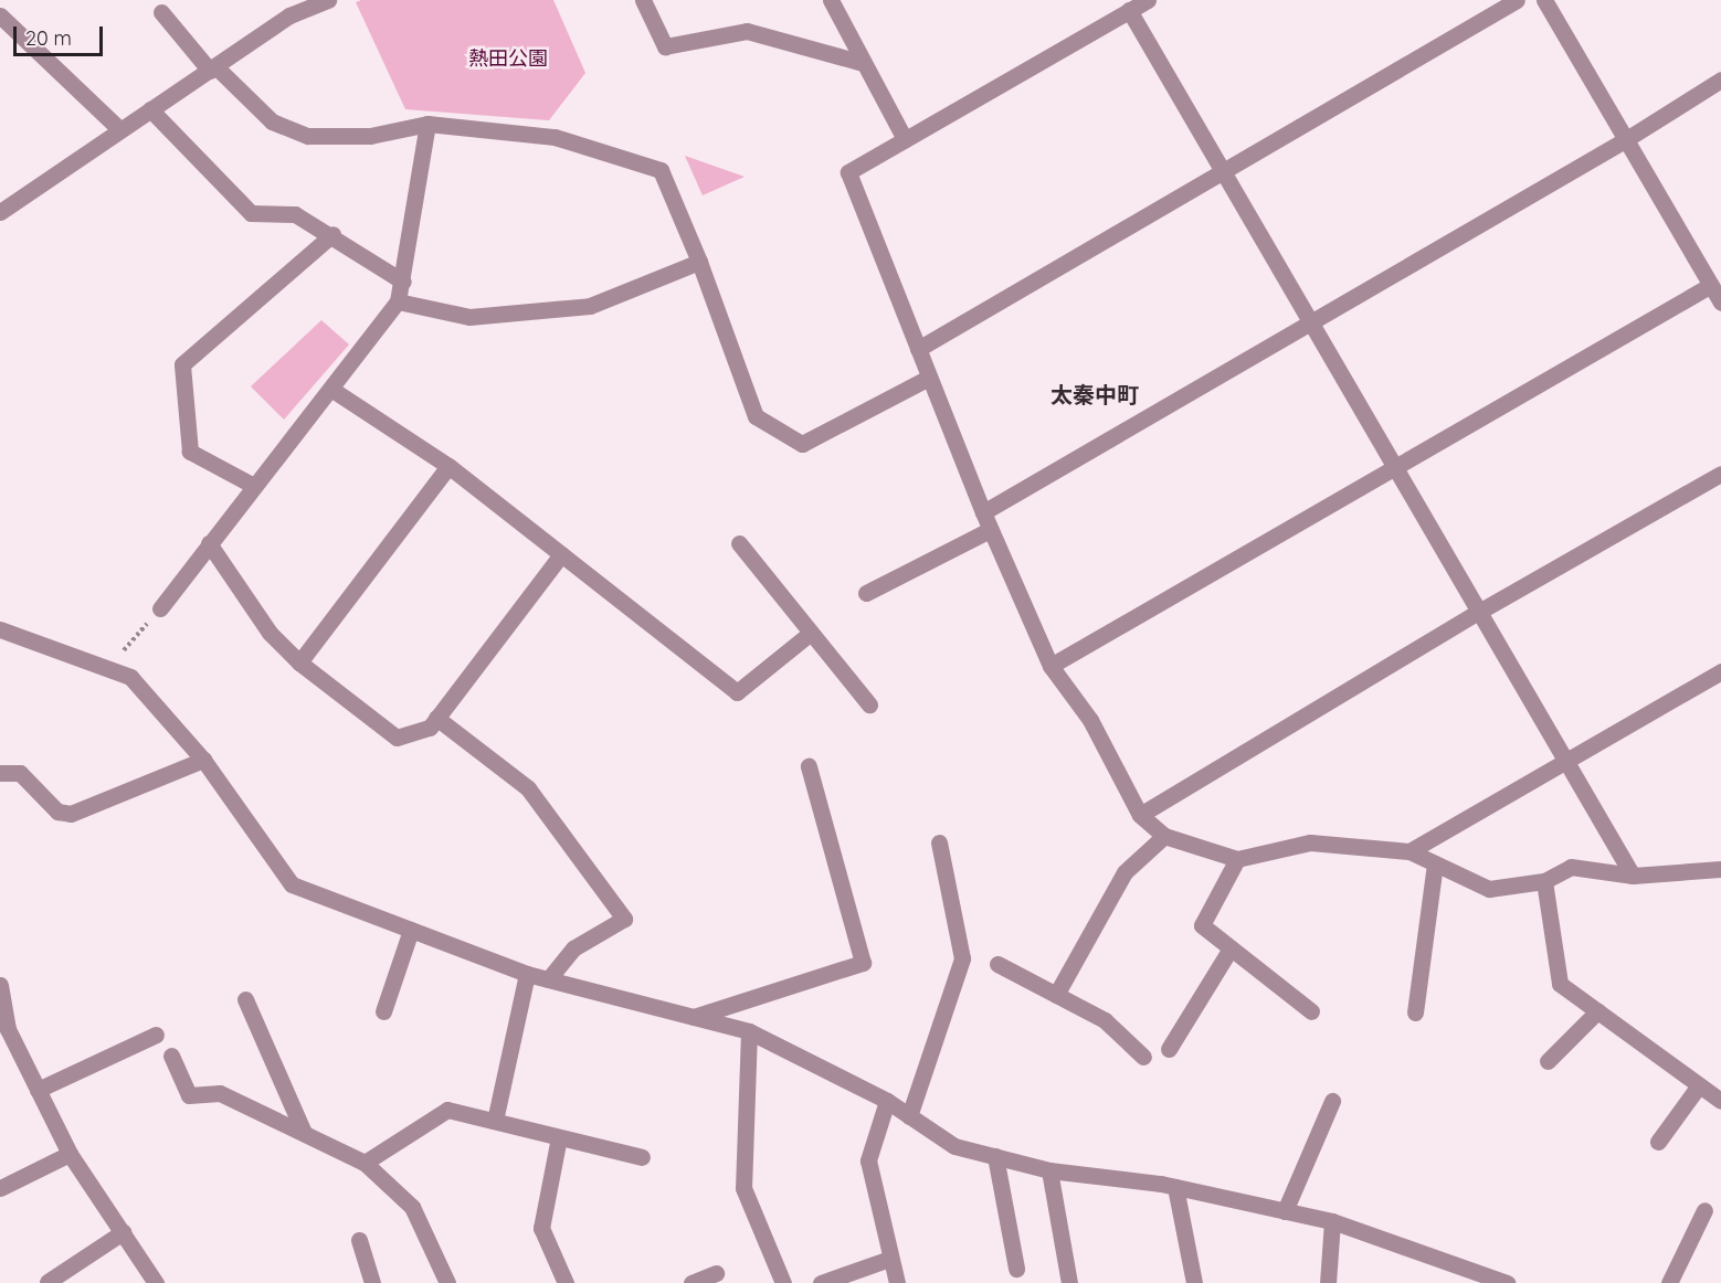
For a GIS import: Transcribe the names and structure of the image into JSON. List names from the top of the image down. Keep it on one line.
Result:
{"districts":["太秦中町"],"parks":["熱田公園"],"scale_bar":"20 m"}
